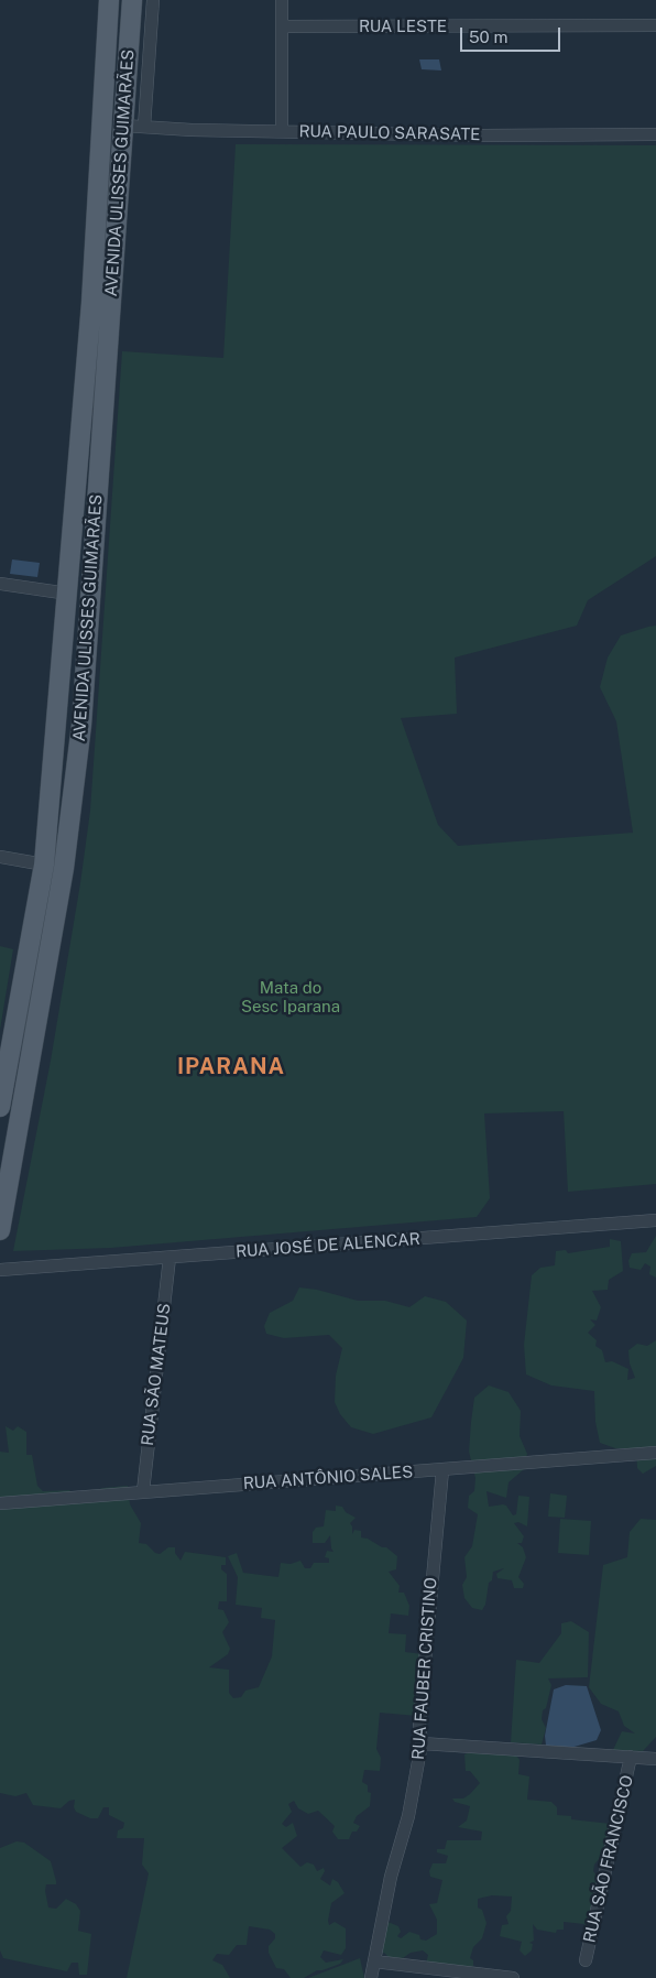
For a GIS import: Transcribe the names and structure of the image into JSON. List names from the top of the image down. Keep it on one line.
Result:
{"streets":{"main road":["AVENIDA ULISSES GUIMARÃES"],"street":["RUA LESTE","RUA PAULO SARASATE","RUA JOSÉ DE ALENCAR","RUA SÃO MATEUS","RUA ANTÔNIO SALES","RUA FAUBER CRISTINO","RUA SÃO FRANCISCO"]},"crossings":[["RUA PAULO SARASATE","AVENIDA ULISSES GUIMARÃES"],["RUA JOSÉ DE ALENCAR","RUA SÃO MATEUS"],["RUA SÃO MATEUS","RUA ANTÔNIO SALES"],["RUA ANTÔNIO SALES","RUA FAUBER CRISTINO"]],"districts":["IPARANA"],"parks":["Mata do Sesc Iparana"],"scale_bar":"50 m"}
